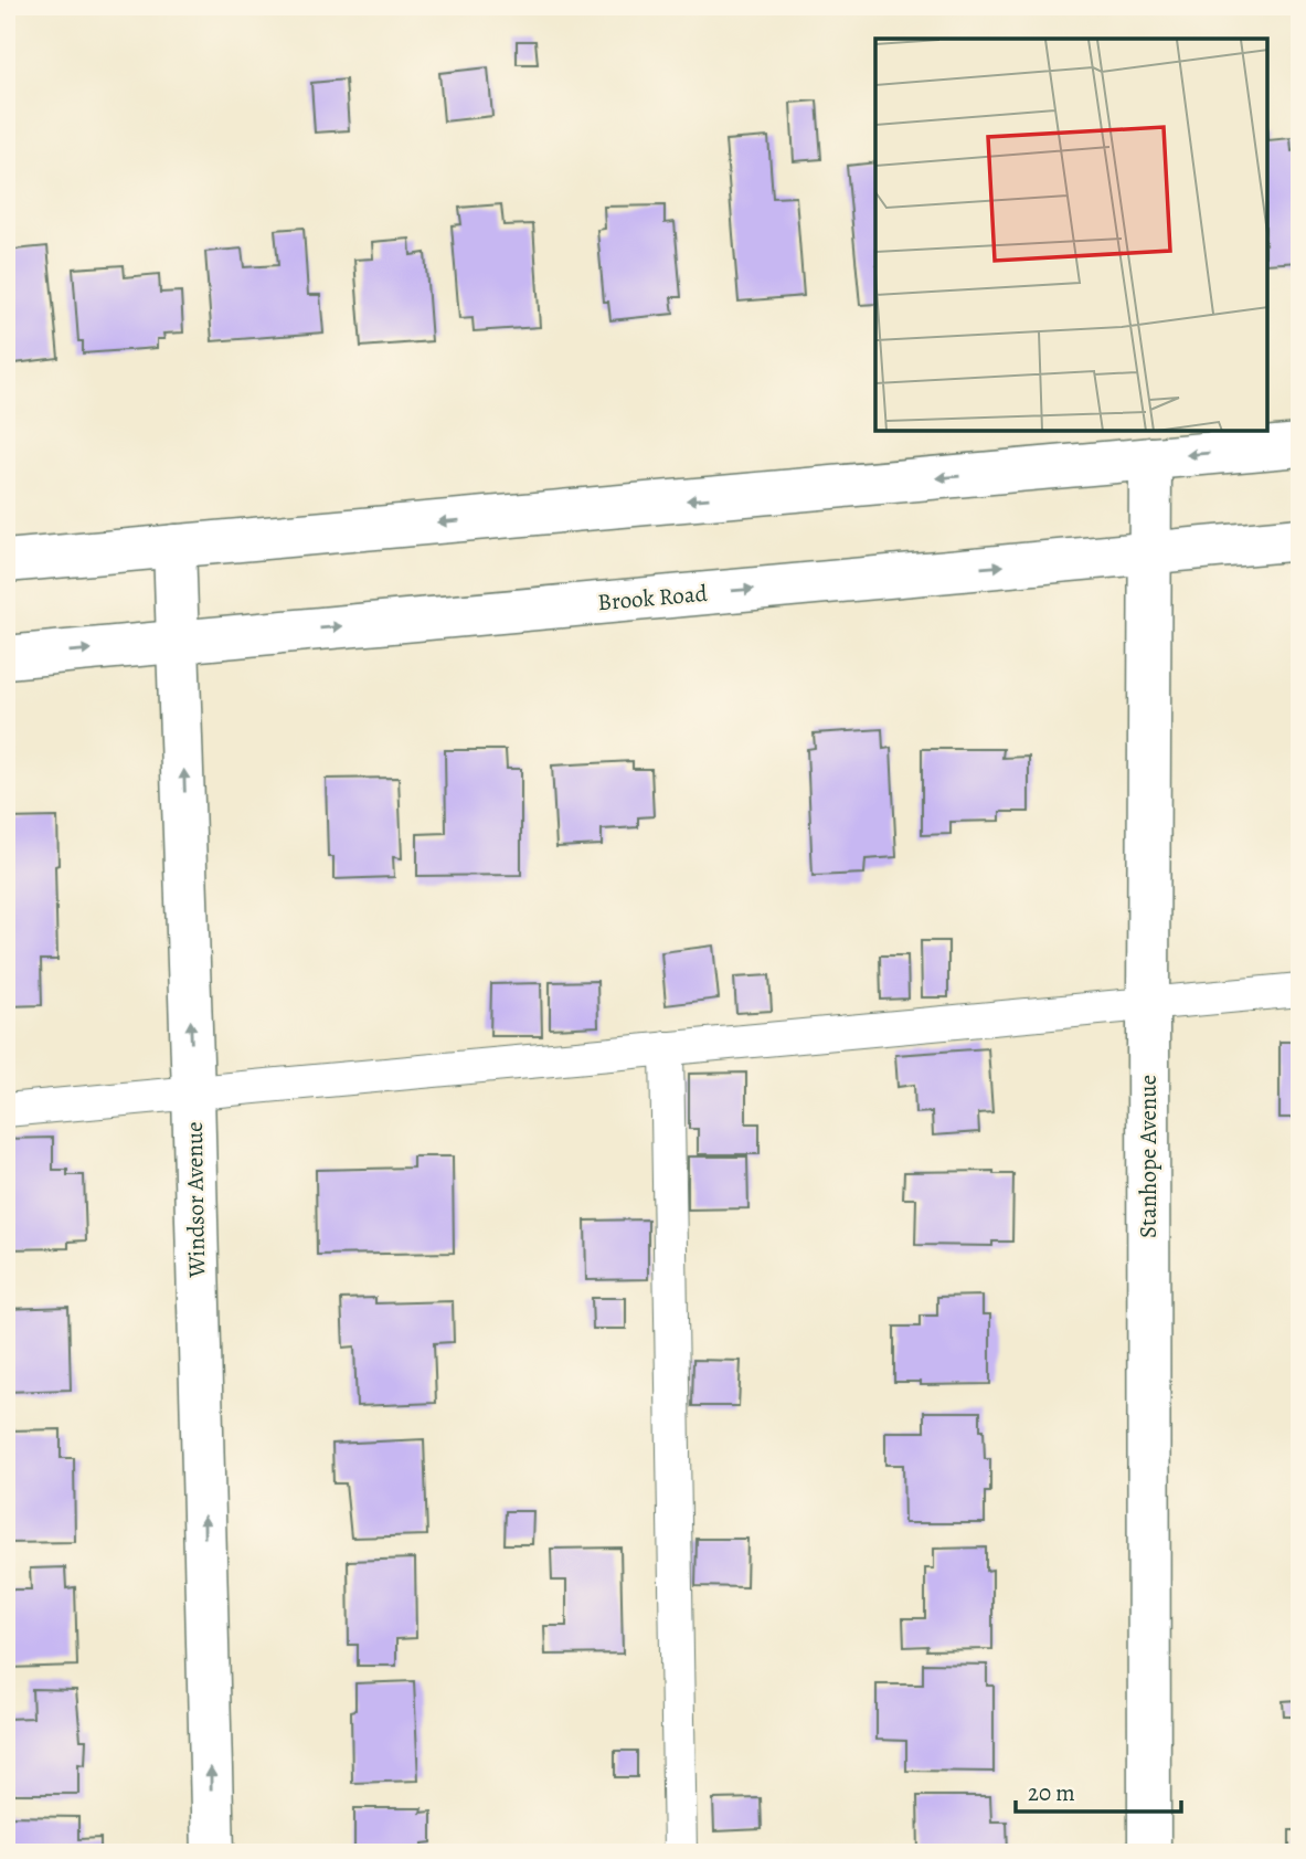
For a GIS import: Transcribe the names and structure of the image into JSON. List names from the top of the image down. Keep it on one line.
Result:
{"streets":{"street":["Brook Road","Stanhope Avenue","Windsor Avenue"]},"crossings":[["Brook Road","Stanhope Avenue"],["Brook Road","Windsor Avenue"]],"one_way":["Windsor Avenue"],"scale_bar":"20 m"}
